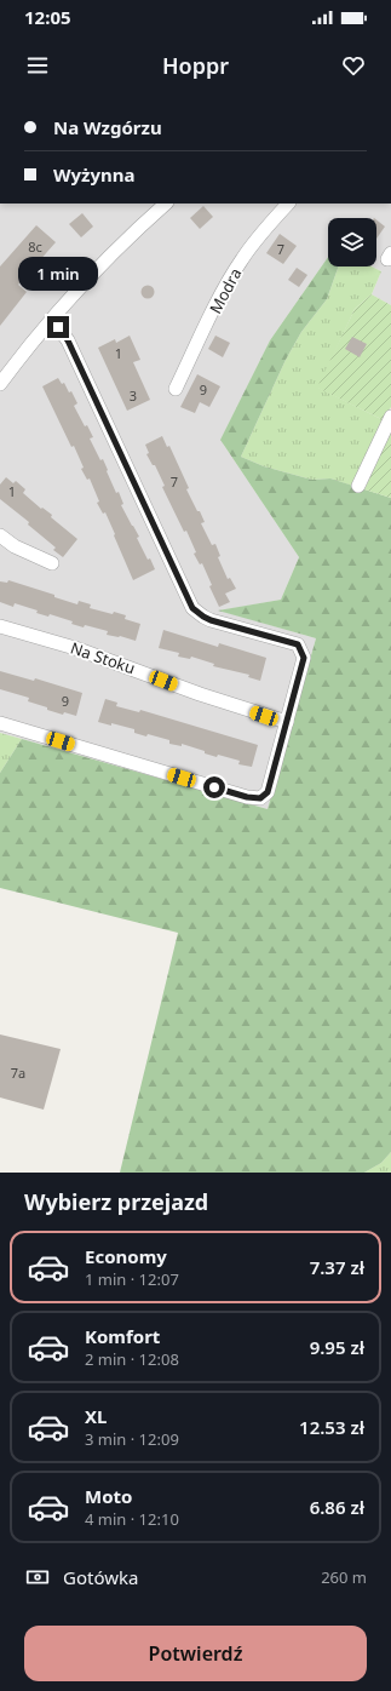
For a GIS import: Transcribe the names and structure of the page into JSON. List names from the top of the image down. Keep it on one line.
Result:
{"streets":{"street":["Modra","Na Stoku"]},"house_numbers":["8c","7","1","9","3","7","1","9","7a"],"page":{"status":"12:05","header":"Hoppr","banner":["Na Wzgórzu","Wyżynna"],"bubble":"1 min","heading":"Wybierz przejazd","list":[{"name":"Economy","note":"1 min · 12:07","value":"7.37 zł"},{"name":"Komfort","note":"2 min · 12:08","value":"9.95 zł"},{"name":"XL","note":"3 min · 12:09","value":"12.53 zł"},{"name":"Moto","note":"4 min · 12:10","value":"6.86 zł"}],"pay":["Gotówka","260 m"],"buttons":"Potwierdź"}}
